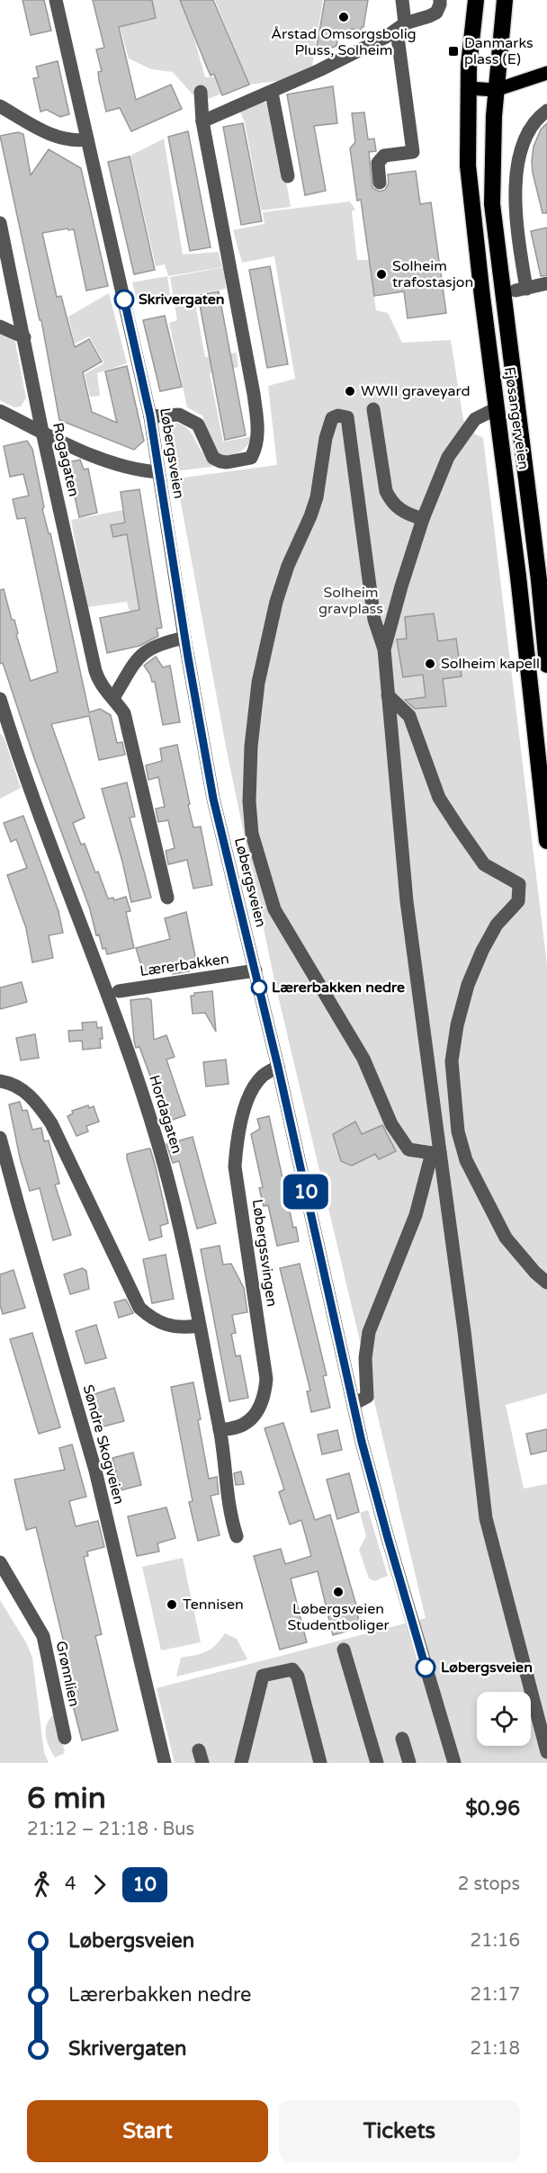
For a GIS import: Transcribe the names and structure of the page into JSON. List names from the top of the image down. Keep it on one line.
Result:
{"streets":{"highway":["Fjøsangerveien"],"street":["Løbergsveien","Rogagaten","Lærerbakken","Hordagaten","Løbergssvingen","Søndre Skogveien","Grønnlien"]},"crossings":[["Løbergsveien","Lærerbakken"],["Løbergsveien","Løbergssvingen"],["Hordagaten","Løbergssvingen"]],"parks":["Solheim gravplass"],"places":{"other":["Årstad Omsorgsbolig Pluss, Solheim","Solheim trafostasjon","Skrivergaten","WWII graveyard","Solheim kapell","Lærerbakken nedre","Løbergsveien Studentboliger","Tennisen","Løbergsveien"],"transit":["Danmarks plass (E)"]},"lines":["bus line 10"],"page":{"on_map":"10","heading":["6 min","21:12 – 21:18 · Bus","$0.96"],"legs":["4","10","2 stops"],"list":[{"name":"Løbergsveien","value":"21:16"},{"name":"Lærerbakken nedre","value":"21:17"},{"name":"Skrivergaten","value":"21:18"}],"buttons":["Start","Tickets"]}}
